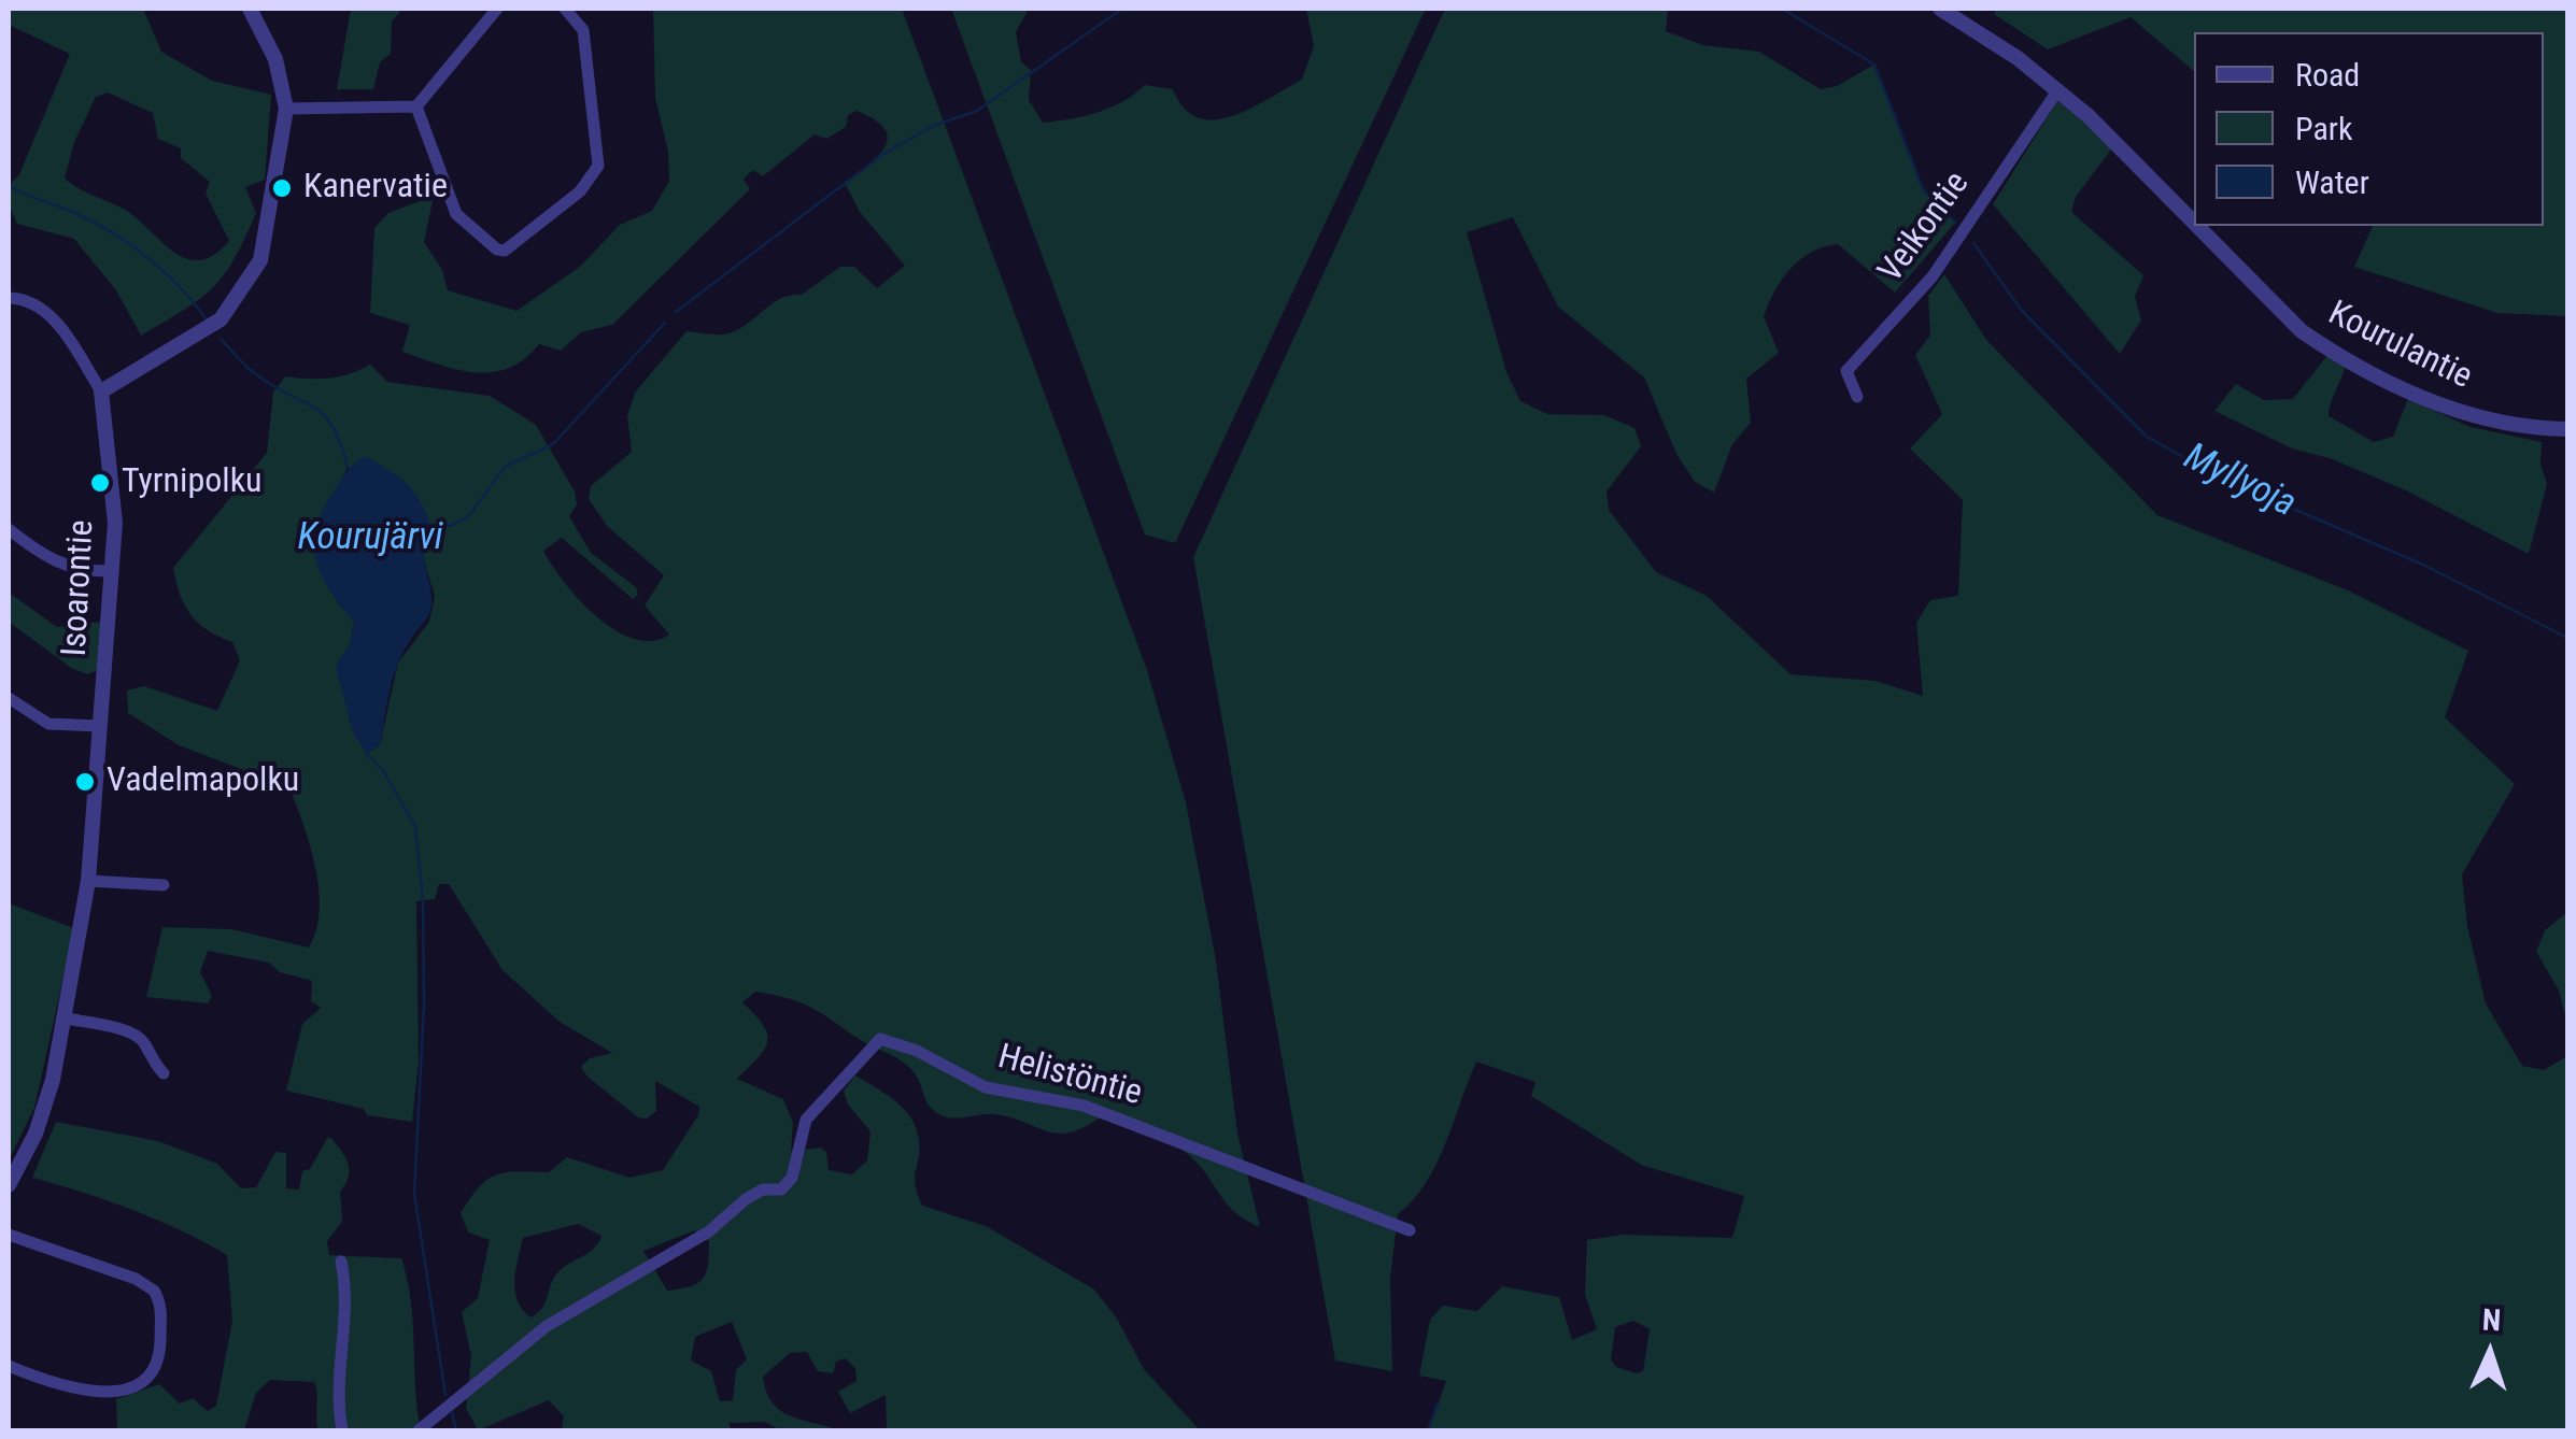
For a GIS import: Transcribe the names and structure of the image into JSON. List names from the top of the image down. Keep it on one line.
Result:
{"streets":{"street":["Veikontie","Kourulantie","Isoarontie","Helistöntie"]},"crossings":[["Veikontie","Kourulantie"]],"water":["Myllyoja","Kourujärvi"],"places":["Kanervatie","Tyrnipolku","Vadelmapolku"],"legend":["Road","Park","Water"],"north":"top"}
